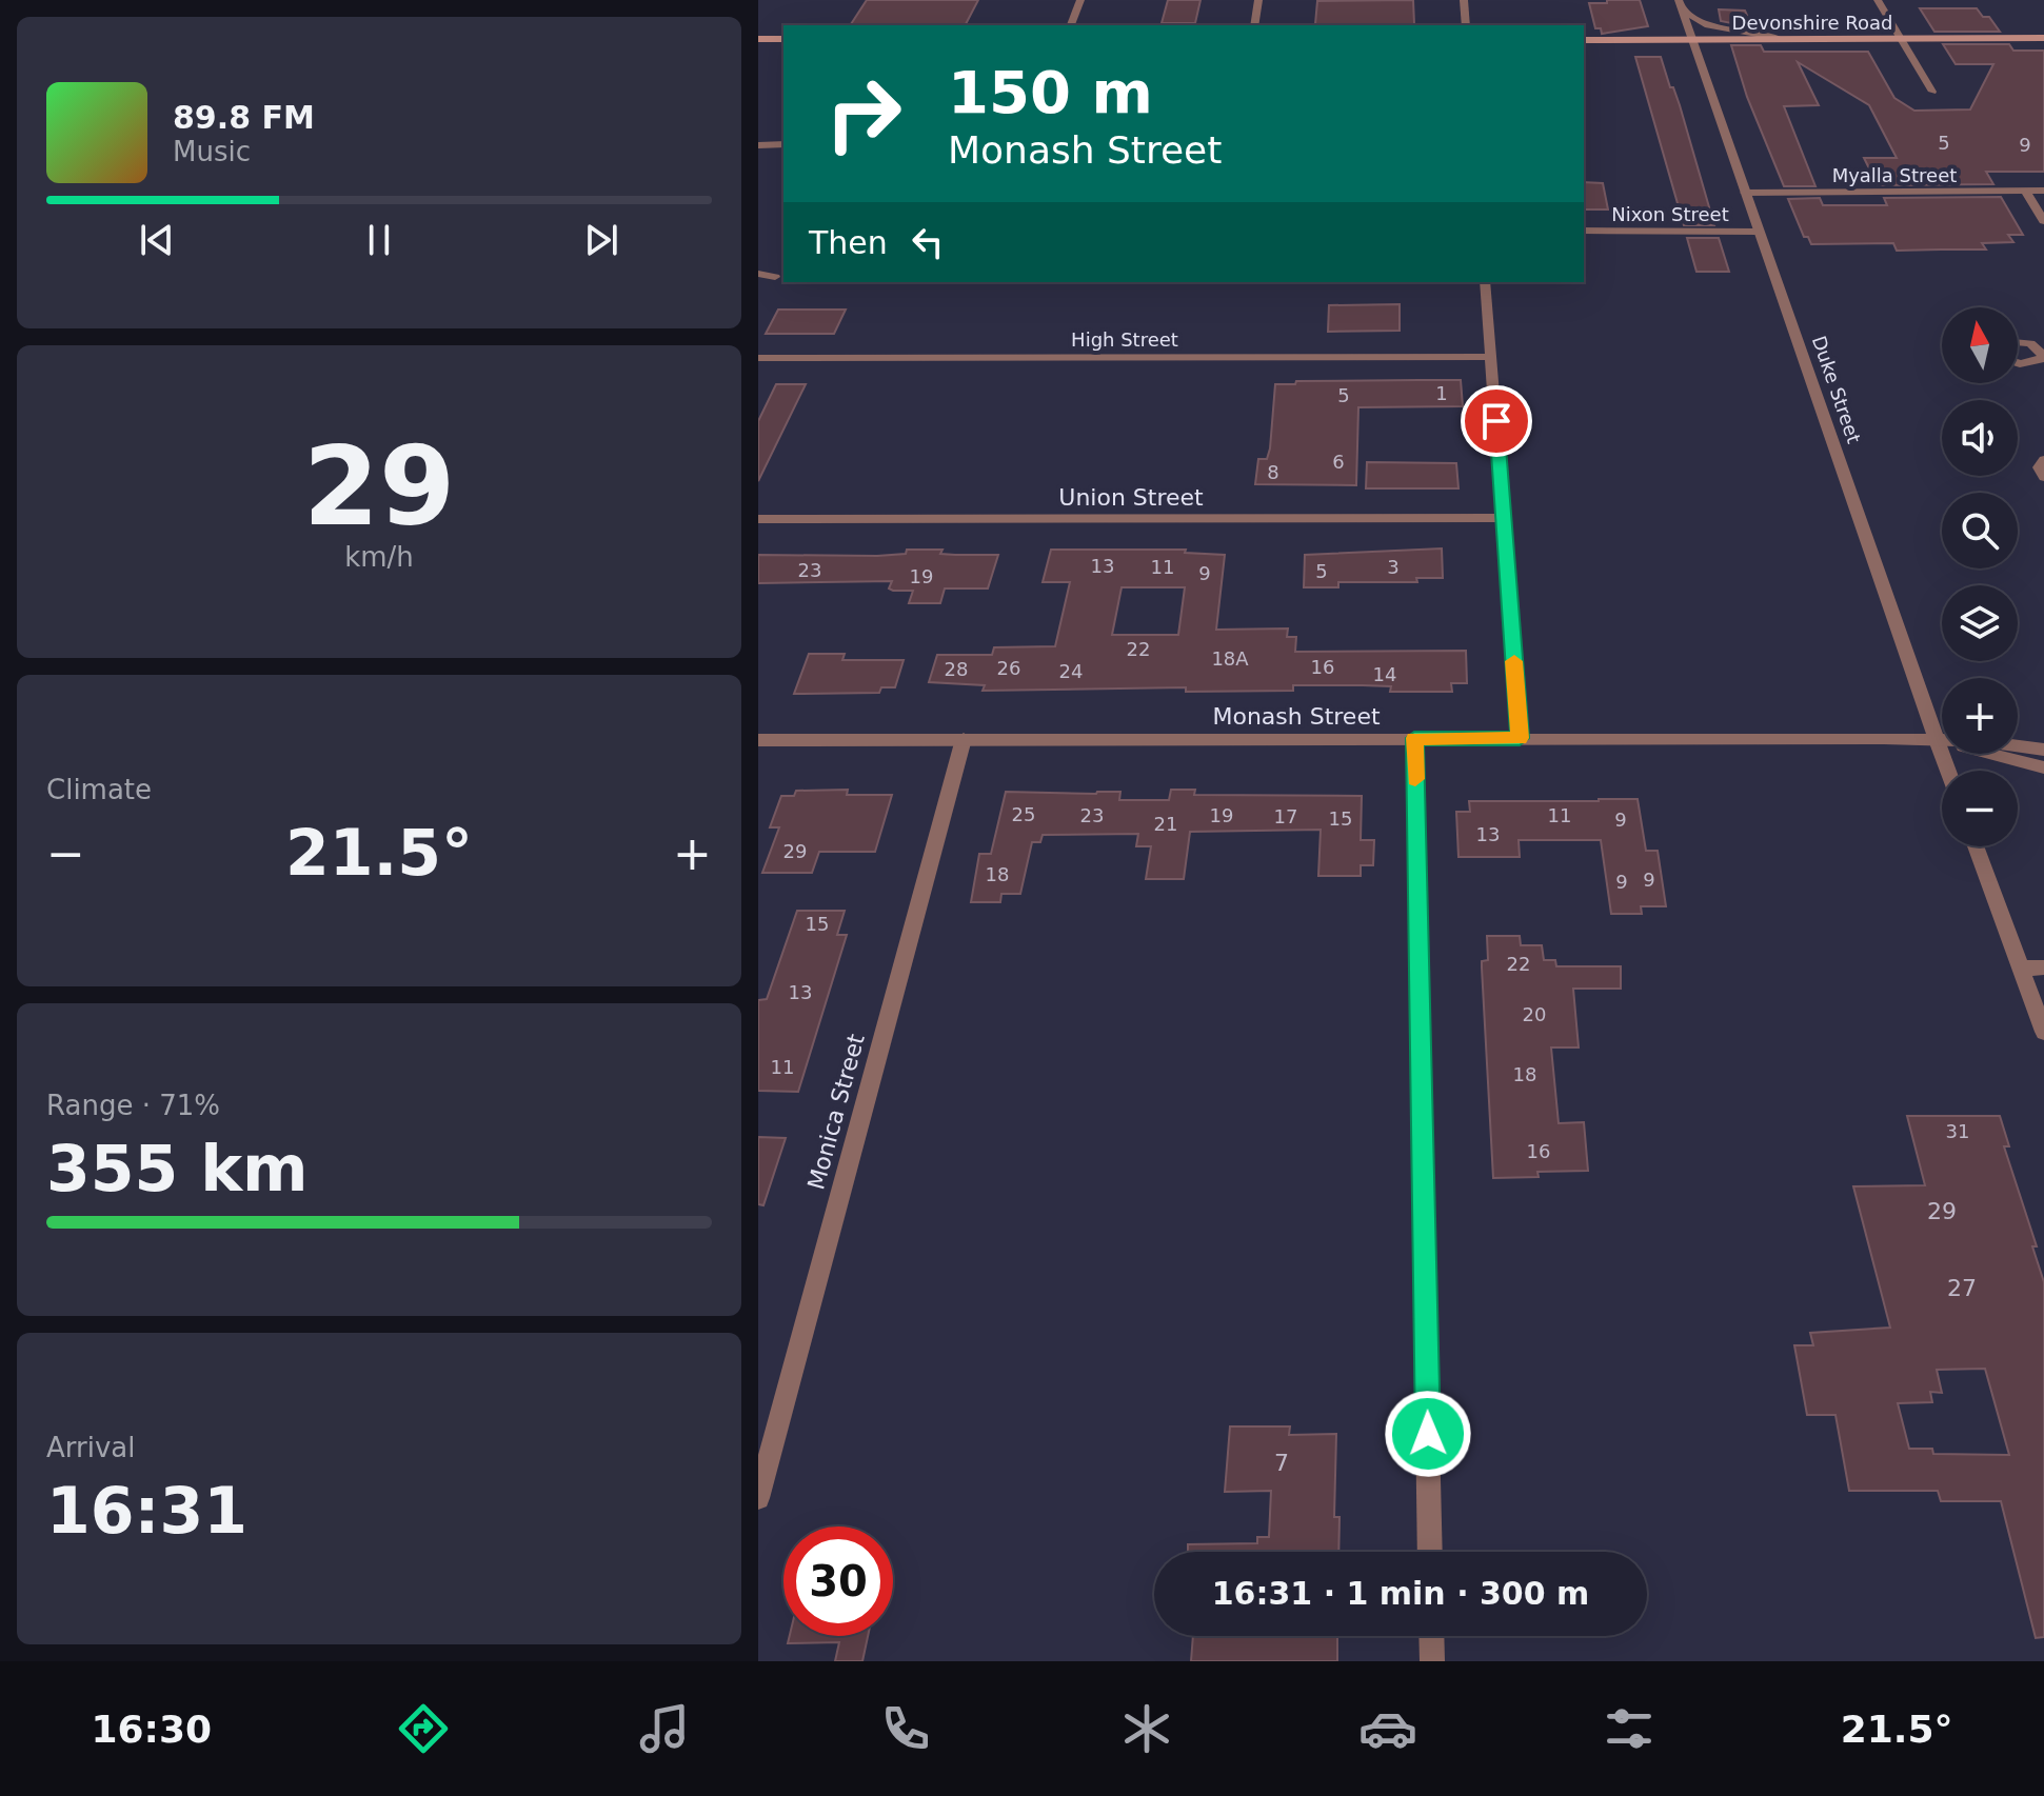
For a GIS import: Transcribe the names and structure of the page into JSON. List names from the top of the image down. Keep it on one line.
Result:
{"streets":{"main road":["Devonshire Road"],"street":["Myalla Street","Nixon Street","High Street","Duke Street","Union Street","Monash Street","Monica Street"]},"crossings":[["Devonshire Road","Duke Street"],["Myalla Street","Duke Street"],["Nixon Street","Duke Street"],["Duke Street","Monash Street"],["Monash Street","Monica Street"]],"house_numbers":["5","9","1","5","6","8","13","11","3","23","5","9","19","22","18A","16","26","28","24","14","25","23","19","11","17","15","9","21","13","29","18","9","9","15","22","13","20","11","18","31","16","29","27","7"],"north":"top","page":{"turn":["150 m","Monash Street"],"song":["89.8 FM","Music"],"then":"Then","map_buttons":["+","−"],"tile":[["29","km/h"],"Climate",["Range · 71%","355 km"],["Arrival","16:31"]],"heat":["−","21.5°","+"],"limit":"30","trip":"16:31 · 1 min · 300 m","tabs":["16:30","21.5°"]}}
